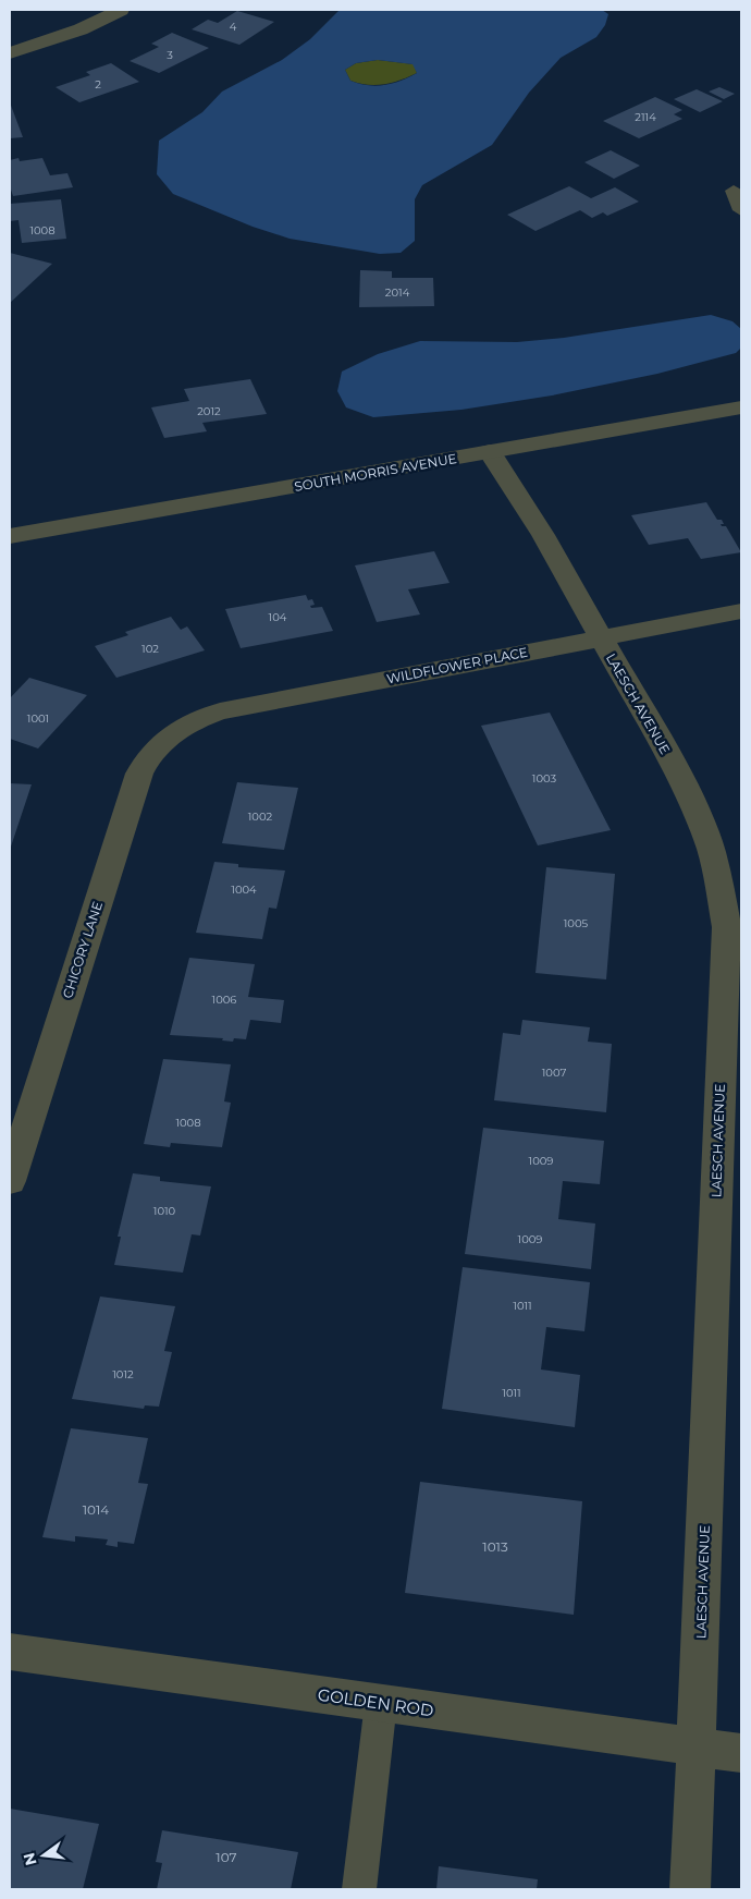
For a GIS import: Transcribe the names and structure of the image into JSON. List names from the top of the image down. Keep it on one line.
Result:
{"streets":{"street":["SOUTH MORRIS AVENUE","WILDFLOWER PLACE","LAESCH AVENUE","CHICORY LANE","GOLDEN ROD"]},"crossings":[["SOUTH MORRIS AVENUE","LAESCH AVENUE"],["WILDFLOWER PLACE","LAESCH AVENUE"],["WILDFLOWER PLACE","CHICORY LANE"],["LAESCH AVENUE","GOLDEN ROD"]],"house_numbers":["4","3","2","2114","1008","2014","2012","104","102","1001","1003","1002","1004","1005","1006","1007","1008","1009","1010","1009","1011","1012","1011","1014","1013","107"],"north":"left"}
